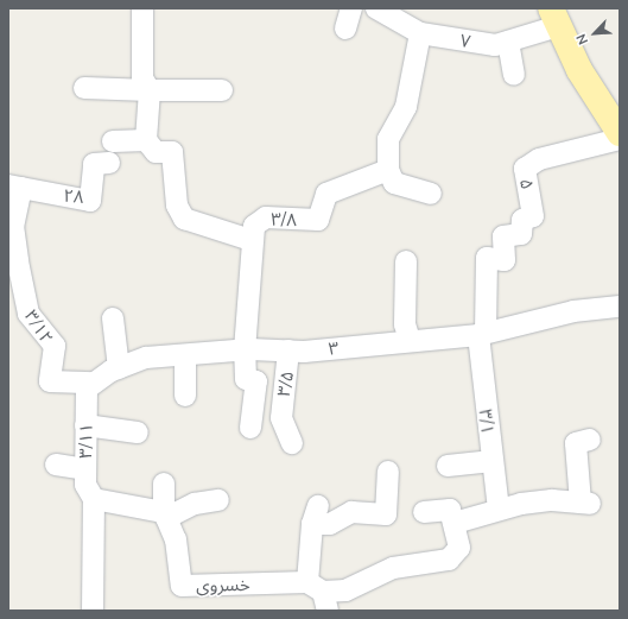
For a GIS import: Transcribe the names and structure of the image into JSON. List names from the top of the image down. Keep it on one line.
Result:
{"streets":{"street":["۷","۵","۲۸","۳/۸","۳/۱۲","۳","۳/۵","۳/۱","۳/۱۱","خسروی"]},"crossings":[["۵","۳/۱"],["۲۸","۳/۱۲"],["۳/۸","۳"],["۳/۱۲","۳"],["۳/۱۲","۳/۱۱"],["۳","۳/۵"],["۳","۳/۱"],["۳","۳/۱۱"]],"north":"bottom left"}
